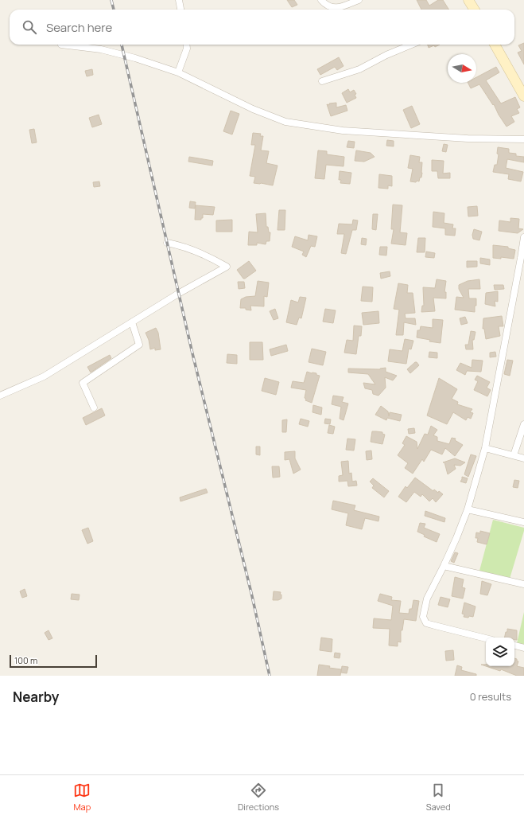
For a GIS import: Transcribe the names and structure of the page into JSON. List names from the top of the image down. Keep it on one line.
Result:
{"scale_bar":"100 m","north":"right","page":{"search":"Search here","scale":"100 m","heading":["Nearby","0 results"],"nav":["Map","Directions","Saved"]}}
